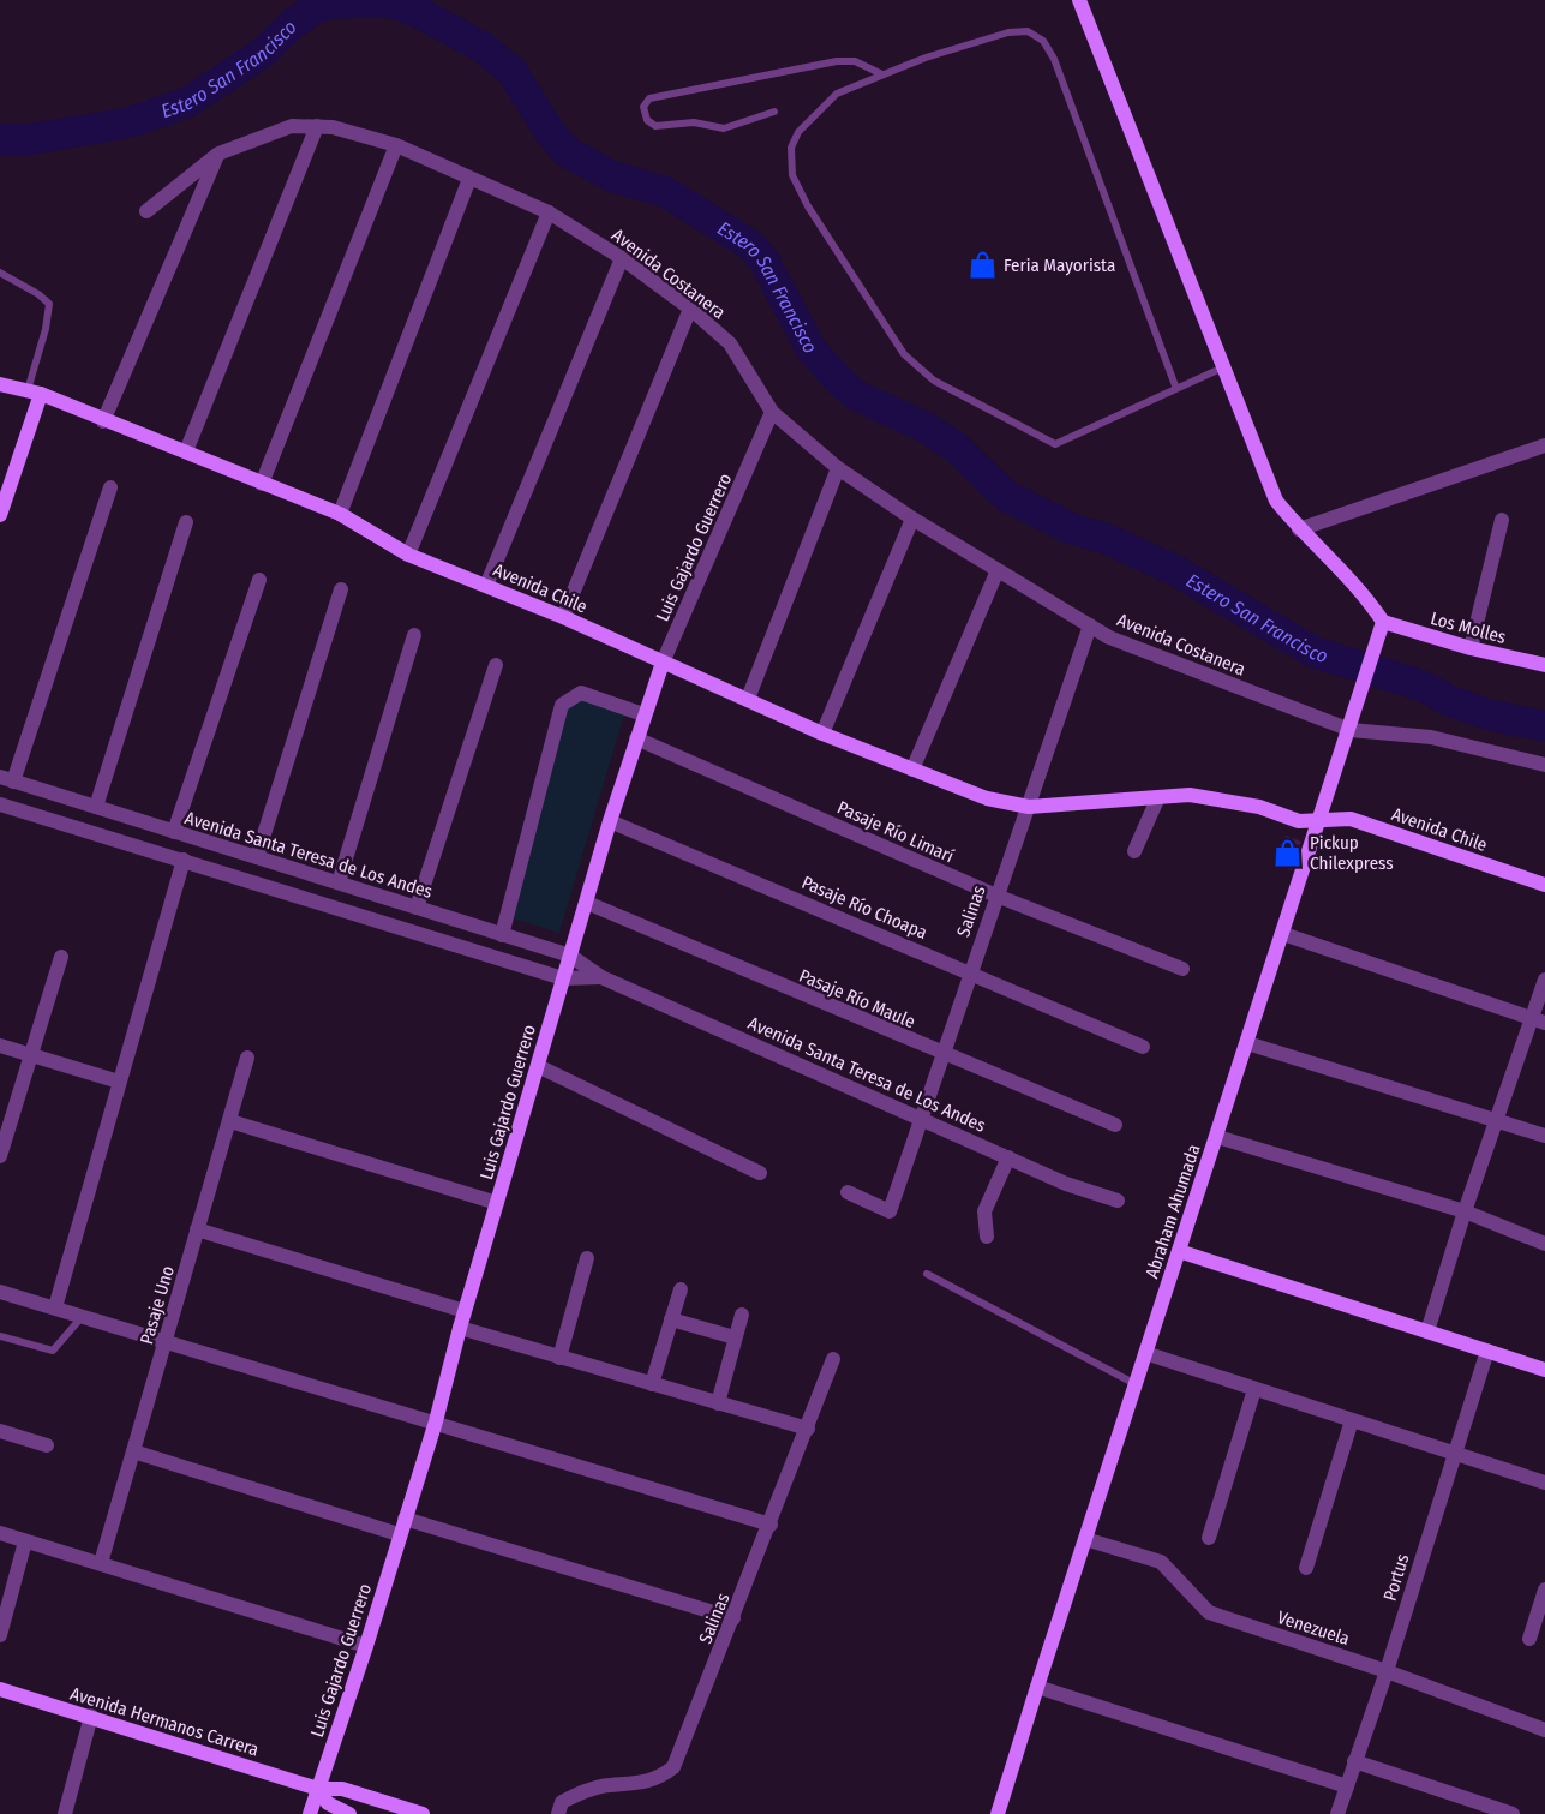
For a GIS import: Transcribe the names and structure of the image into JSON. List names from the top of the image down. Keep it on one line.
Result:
{"streets":{"street":["Avenida Costanera","Luis Gajardo Guerrero","Avenida Chile","Los Molles","Pasaje Río Limarí","Avenida Santa Teresa de Los Andes","Pasaje Río Choapa","Salinas","Pasaje Río Maule","Abraham Ahumada","Pasaje Uno","Portus","Venezuela","Avenida Hermanos Carrera"]},"crossings":[["Avenida Costanera","Luis Gajardo Guerrero"],["Avenida Costanera","Salinas"],["Avenida Costanera","Abraham Ahumada"],["Luis Gajardo Guerrero","Avenida Chile"],["Luis Gajardo Guerrero","Pasaje Río Limarí"],["Luis Gajardo Guerrero","Avenida Santa Teresa de Los Andes"],["Luis Gajardo Guerrero","Pasaje Río Choapa"],["Luis Gajardo Guerrero","Pasaje Río Maule"],["Luis Gajardo Guerrero","Avenida Hermanos Carrera"],["Avenida Chile","Salinas"],["Avenida Chile","Abraham Ahumada"],["Los Molles","Abraham Ahumada"],["Pasaje Río Limarí","Salinas"],["Avenida Santa Teresa de Los Andes","Salinas"],["Pasaje Río Choapa","Salinas"],["Salinas","Pasaje Río Maule"],["Abraham Ahumada","Venezuela"],["Portus","Venezuela"]],"water":["Estero San Francisco"],"places":{"shop":["Feria Mayorista","Pickup Chilexpress"]}}
